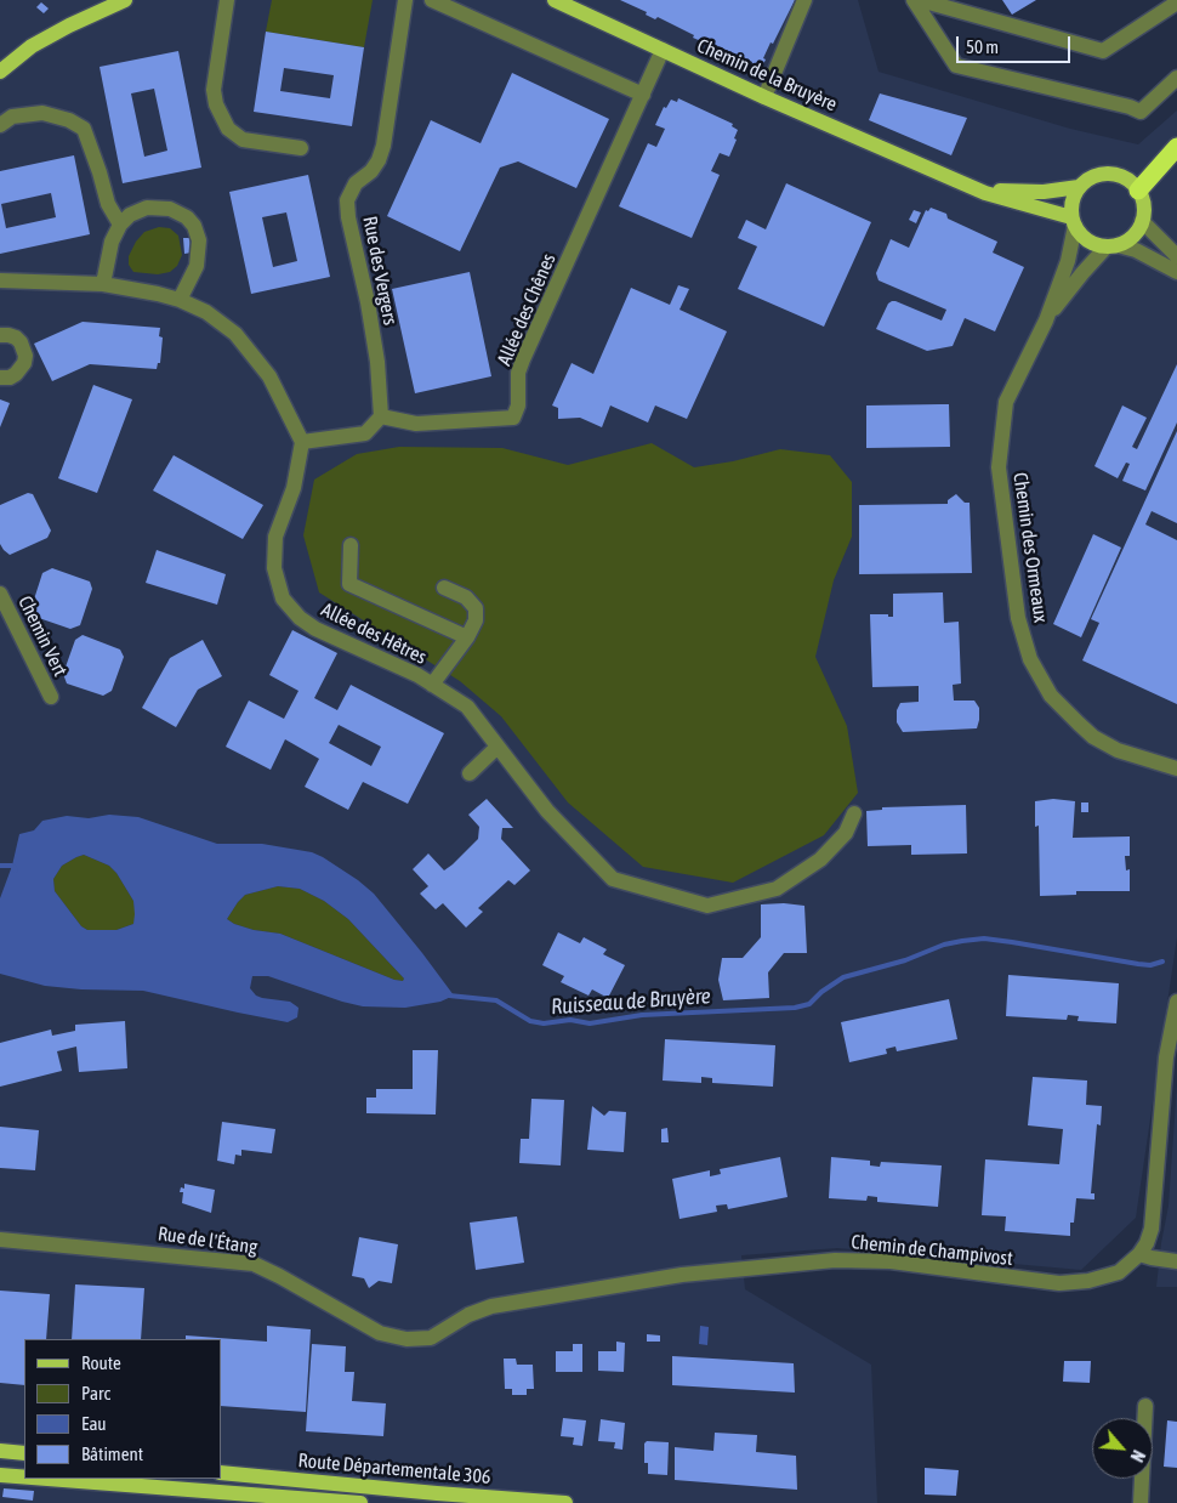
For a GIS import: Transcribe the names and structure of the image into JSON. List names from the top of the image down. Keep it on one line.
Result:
{"streets":{"main road":["Chemin de la Bruyère","Route Départementale 306"],"street":["Rue des Vergers","Allée des Chênes","Chemin des Ormeaux","Allée des Hêtres","Chemin Vert","Rue de l'Étang","Chemin de Champivost"]},"crossings":[["Chemin de la Bruyère","Allée des Chênes"],["Chemin de la Bruyère","Chemin des Ormeaux"],["Rue des Vergers","Allée des Chênes"],["Rue de l'Étang","Chemin de Champivost"]],"water":["Ruisseau de Bruyère"],"legend":["Route","Parc","Eau","Bâtiment"],"scale_bar":"50 m","north":"bottom right"}
